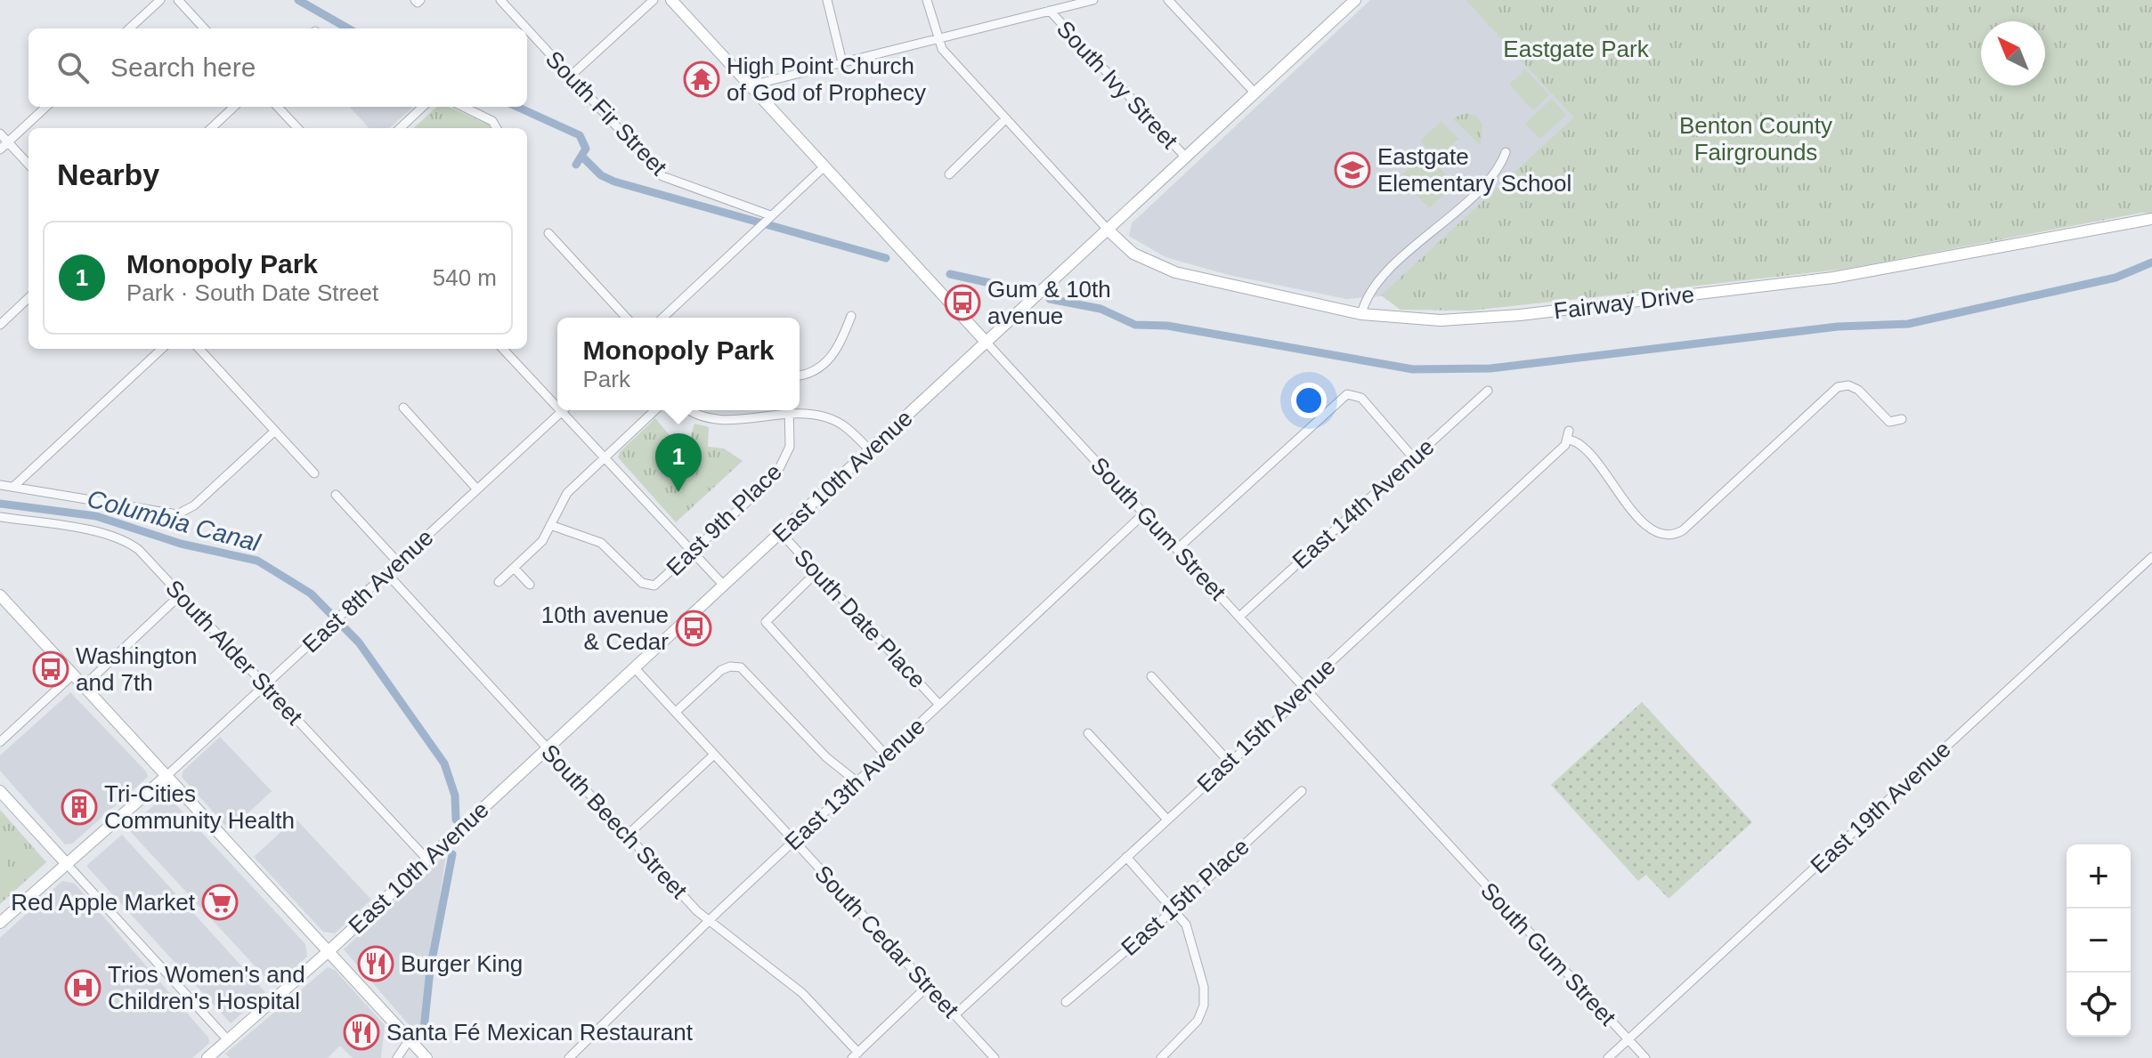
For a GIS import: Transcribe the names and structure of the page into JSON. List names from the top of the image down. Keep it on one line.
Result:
{"streets":{"main road":["Fairway Drive","East 10th Avenue","South Gum Street"],"street":["South Ivy Street","South Fir Street","East 14th Avenue","East 9th Place","East 8th Avenue","South Date Place","South Alder Street","East 15th Avenue","East 13th Avenue","East 19th Avenue","South Beech Street","East 15th Place","South Cedar Street"]},"crossings":[["South Ivy Street","East 10th Avenue"],["Fairway Drive","East 10th Avenue"],["East 10th Avenue","South Gum Street"],["East 10th Avenue","South Date Place"],["East 10th Avenue","South Alder Street"],["East 10th Avenue","South Beech Street"],["East 10th Avenue","South Cedar Street"],["East 14th Avenue","South Gum Street"],["South Gum Street","East 15th Avenue"],["South Gum Street","East 13th Avenue"],["South Gum Street","East 19th Avenue"],["East 8th Avenue","South Alder Street"],["East 8th Avenue","South Beech Street"],["South Date Place","East 13th Avenue"],["East 15th Avenue","South Cedar Street"],["East 13th Avenue","South Beech Street"],["East 13th Avenue","South Cedar Street"]],"water":["Columbia Canal"],"parks":["Eastgate Park","Benton County Fairgrounds"],"places":{"temple":["High Point Church of God of Prophecy"],"school or university":["Eastgate Elementary School"],"bus stop":["Gum & 10th avenue","10th avenue & Cedar","Washington and 7th"],"building":["Tri-Cities Community Health"],"supermarket":["Red Apple Market"],"restaurant":["Burger King","Santa Fé Mexican Restaurant"],"hospital":["Trios Women's and Children's Hospital"]},"north":"top left","page":{"search":"Search here","heading":"Nearby","list":[{"mark":"1","name":"Monopoly Park","note":"Park · South Date Street","value":"540 m"}],"popup":["Monopoly Park","Park"],"pins":"1","map_buttons":["+","−"]}}
